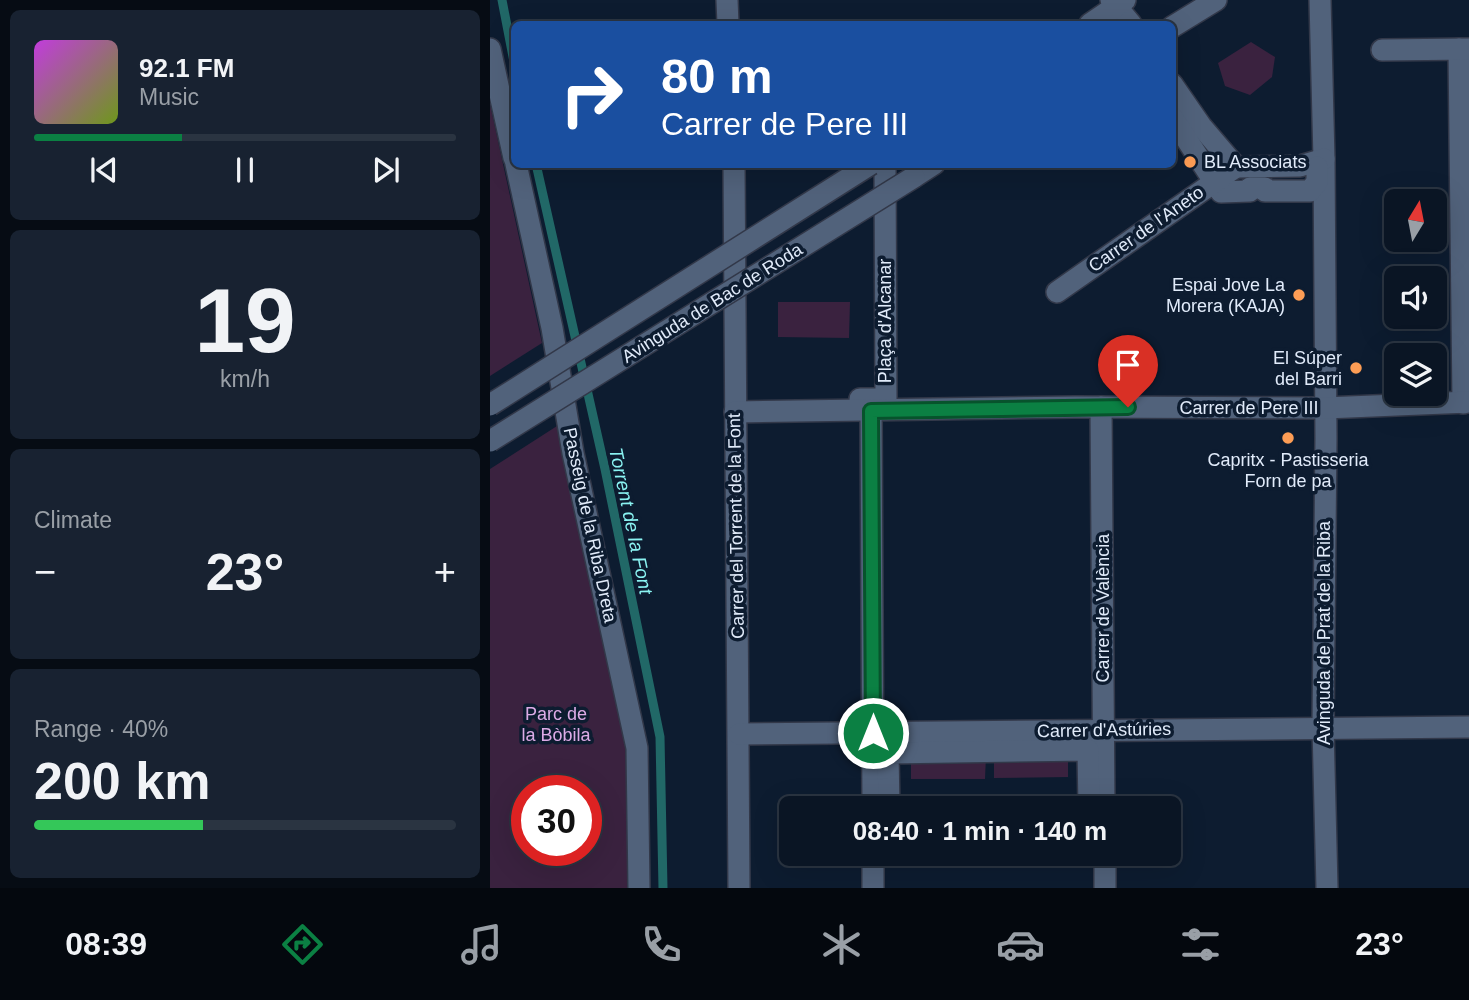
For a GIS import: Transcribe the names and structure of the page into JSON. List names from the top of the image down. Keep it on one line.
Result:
{"streets":{"street":["Carrer de l'Aneto","Avinguda de Bac de Roda","Plaça d'Alcanar","Carrer de Pere III","Passeig de la Riba Dreta","Carrer del Torrent de la Font","Carrer de València","Avinguda de Prat de la Riba","Carrer d'Astúries"]},"crossings":[["Carrer de Pere III","Carrer del Torrent de la Font"],["Carrer de Pere III","Carrer de València"],["Carrer de Pere III","Avinguda de Prat de la Riba"],["Carrer del Torrent de la Font","Carrer d'Astúries"],["Carrer de València","Carrer d'Astúries"],["Avinguda de Prat de la Riba","Carrer d'Astúries"]],"water":["Torrent de la Font"],"parks":["Parc de la Bòbila"],"places":["BL Associats","Espai Jove La Morera (KAJA)","El Súper del Barri","Capritx - Pastisseria Forn de pa"],"north":"top","page":{"turn":["80 m","Carrer de Pere III"],"song":["92.1 FM","Music"],"tile":[["19","km/h"],"Climate",["Range · 40%","200 km"]],"heat":["−","23°","+"],"limit":"30","trip":"08:40 · 1 min · 140 m","tabs":["08:39","23°"]}}
